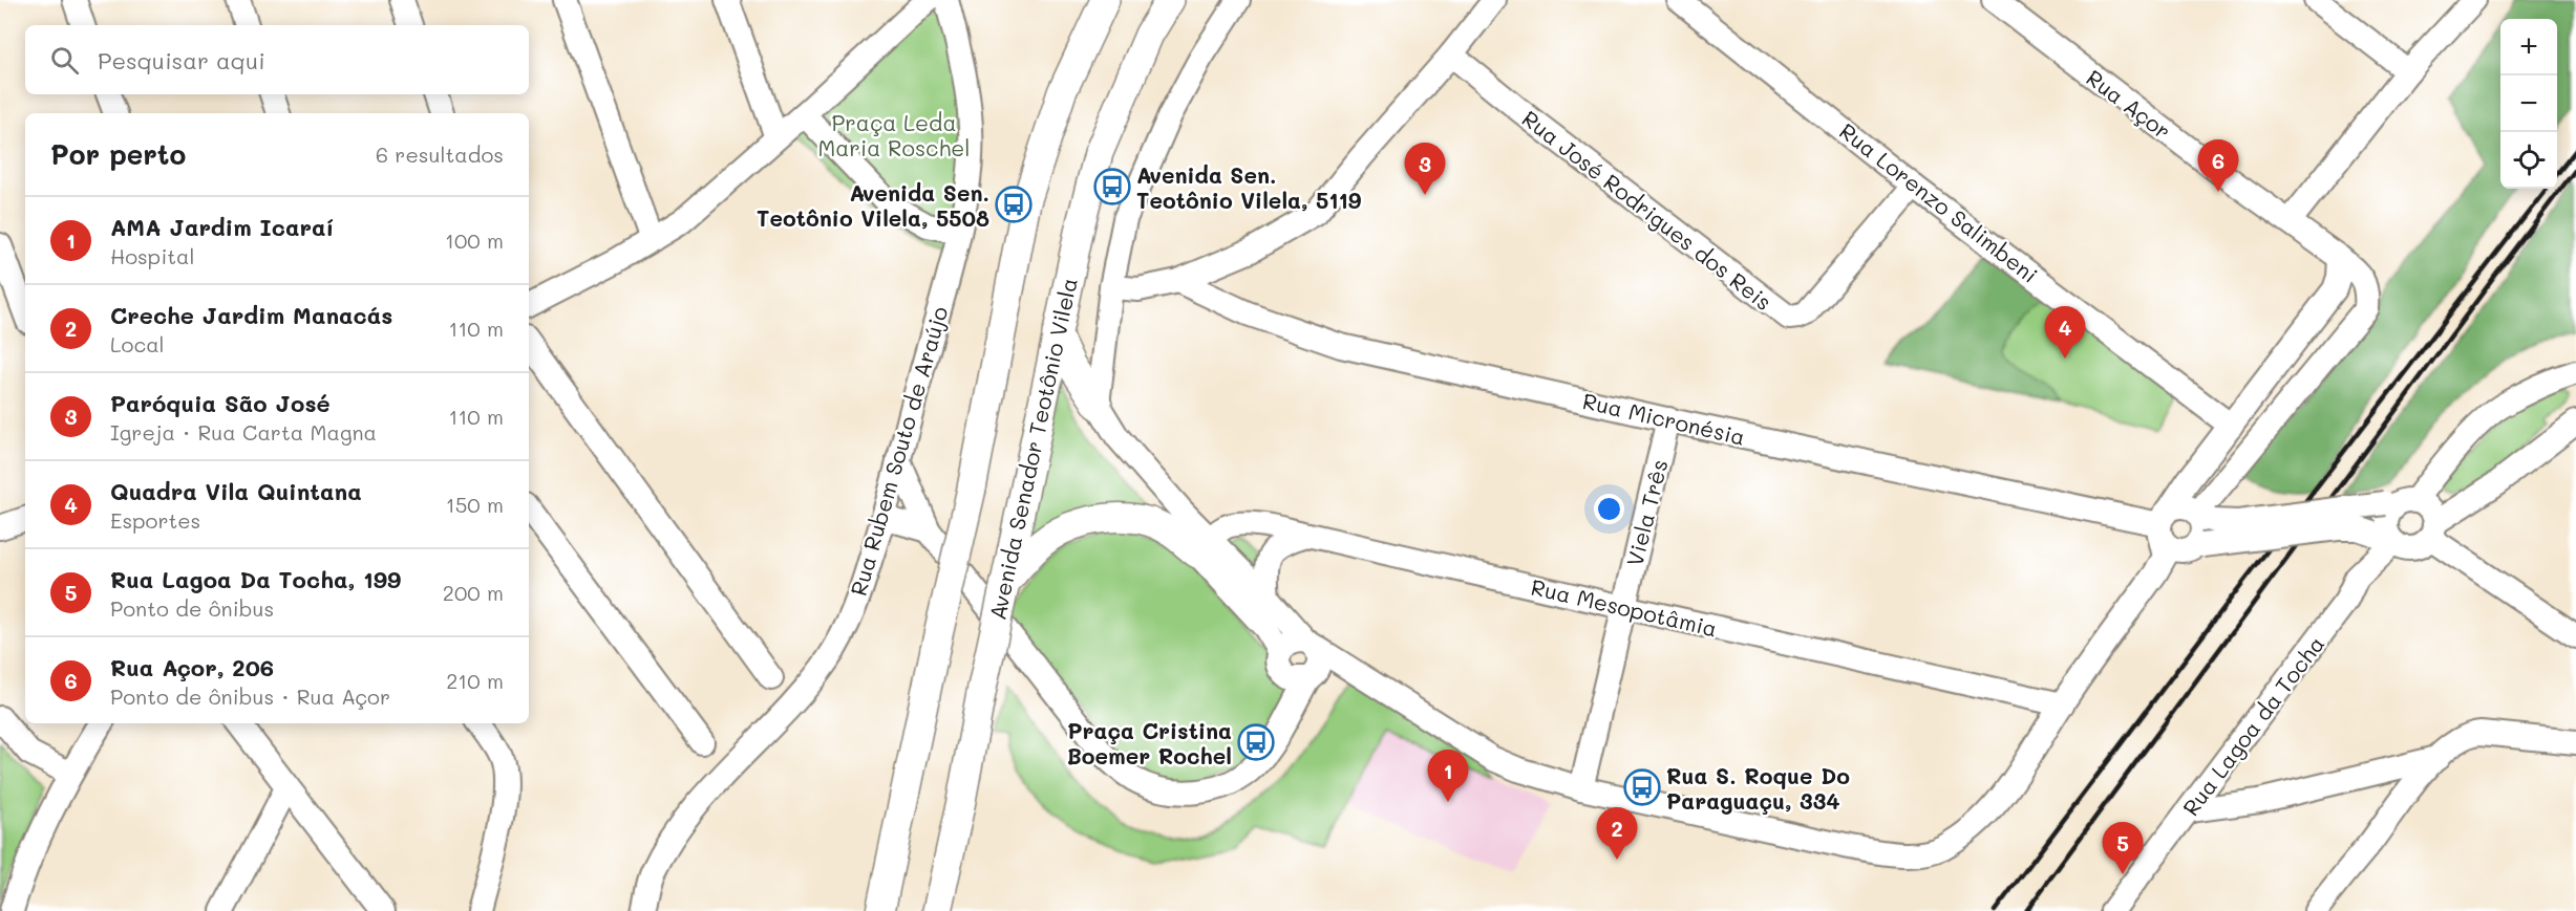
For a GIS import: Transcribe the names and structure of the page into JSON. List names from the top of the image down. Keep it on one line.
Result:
{"streets":{"main road":["Avenida Senador Teotônio Vilela"],"street":["Rua Açor","Rua Lorenzo Salimbeni","Rua José Rodrigues dos Reis","Rua Micronésia","Rua Rubem Souto de Araújo","Viela Três","Rua Mesopotâmia","Rua Lagoa da Tocha"]},"crossings":[["Rua Açor","Rua Micronésia"],["Rua Lorenzo Salimbeni","Rua José Rodrigues dos Reis"],["Rua Micronésia","Viela Três"],["Viela Três","Rua Mesopotâmia"]],"parks":["Praça Leda Maria Roschel"],"places":{"bus stop":["Avenida Sen. Teotônio Vilela, 5119","Avenida Sen. Teotônio Vilela, 5508","Praça Cristina Boemer Rochel","Rua S. Roque Do Paraguaçu, 334"]},"page":{"map_buttons":["+","−"],"search":"Pesquisar aqui","heading":["Por perto","6 resultados"],"pins":["6","3","4","1","2","5"],"list":[{"mark":"1","name":"AMA Jardim Icaraí","note":"Hospital","value":"100 m"},{"mark":"2","name":"Creche Jardim Manacás","note":"Local","value":"110 m"},{"mark":"3","name":"Paróquia São José","note":"Igreja · Rua Carta Magna","value":"110 m"},{"mark":"4","name":"Quadra Vila Quintana","note":"Esportes","value":"150 m"},{"mark":"5","name":"Rua Lagoa Da Tocha, 199","note":"Ponto de ônibus","value":"200 m"},{"mark":"6","name":"Rua Açor, 206","note":"Ponto de ônibus · Rua Açor","value":"210 m"}]}}
